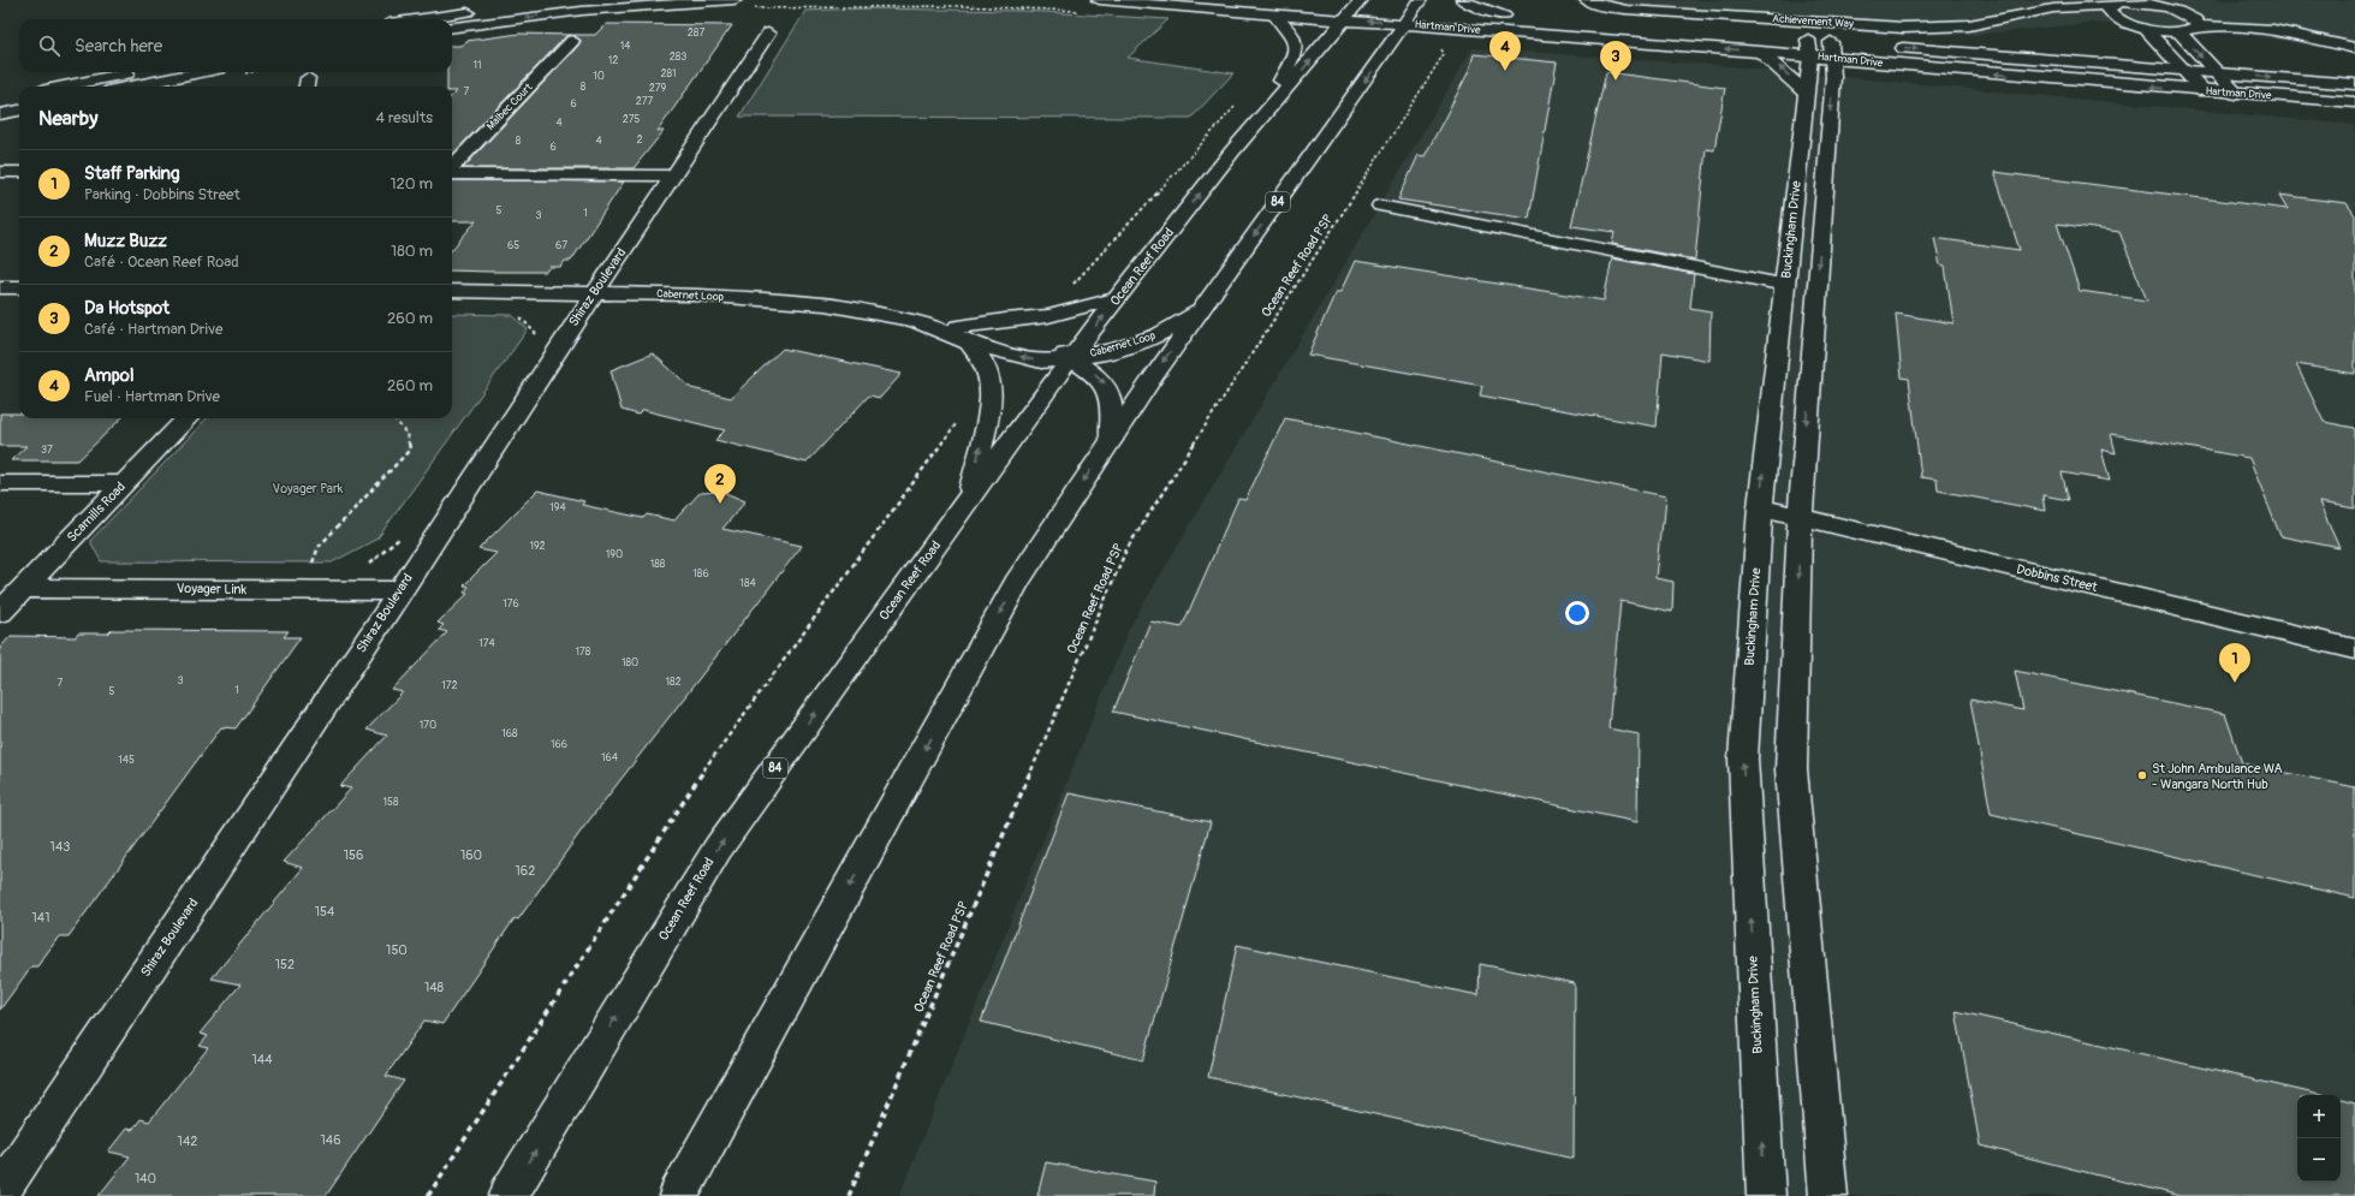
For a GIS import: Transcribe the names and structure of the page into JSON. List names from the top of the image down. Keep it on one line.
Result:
{"streets":{"street":["Achievement Way","Hartman Drive","Malbec Court","84","Buckingham Drive","Ocean Reef Road","Shiraz Boulevard","Cabernet Loop","Scamills Road","Dobbins Street","Voyager Link"],"path":["Ocean Reef Road PSP"]},"crossings":[["Hartman Drive","84"],["Hartman Drive","Buckingham Drive"],["Hartman Drive","Ocean Reef Road"],["84","Cabernet Loop"],["Buckingham Drive","Dobbins Street"],["Ocean Reef Road","Cabernet Loop"],["Shiraz Boulevard","Cabernet Loop"],["Shiraz Boulevard","Voyager Link"],["Scamills Road","Voyager Link"]],"parks":["Voyager Park"],"places":["St John Ambulance WA - Wangara North Hub"],"house_numbers":["287","14","283","12","11","281","10","8","279","7","277","6","275","4","2","8","4","6","5","1","3","65","67","37","194","192","190","188","186","184","176","174","178","180","3","182","7","172","1","5","170","168","166","164","145","158","143","156","160","162","154","141","150","152","148","144","146","142","140"],"page":{"search":"Search here","pins":["4","3","2","1"],"heading":["Nearby","4 results"],"list":[{"mark":"1","name":"Staff Parking","note":"Parking · Dobbins Street","value":"120 m"},{"mark":"2","name":"Muzz Buzz","note":"Café · Ocean Reef Road","value":"180 m"},{"mark":"3","name":"Da Hotspot","note":"Café · Hartman Drive","value":"260 m"},{"mark":"4","name":"Ampol","note":"Fuel · Hartman Drive","value":"260 m"}],"map_buttons":["+","−"]}}
